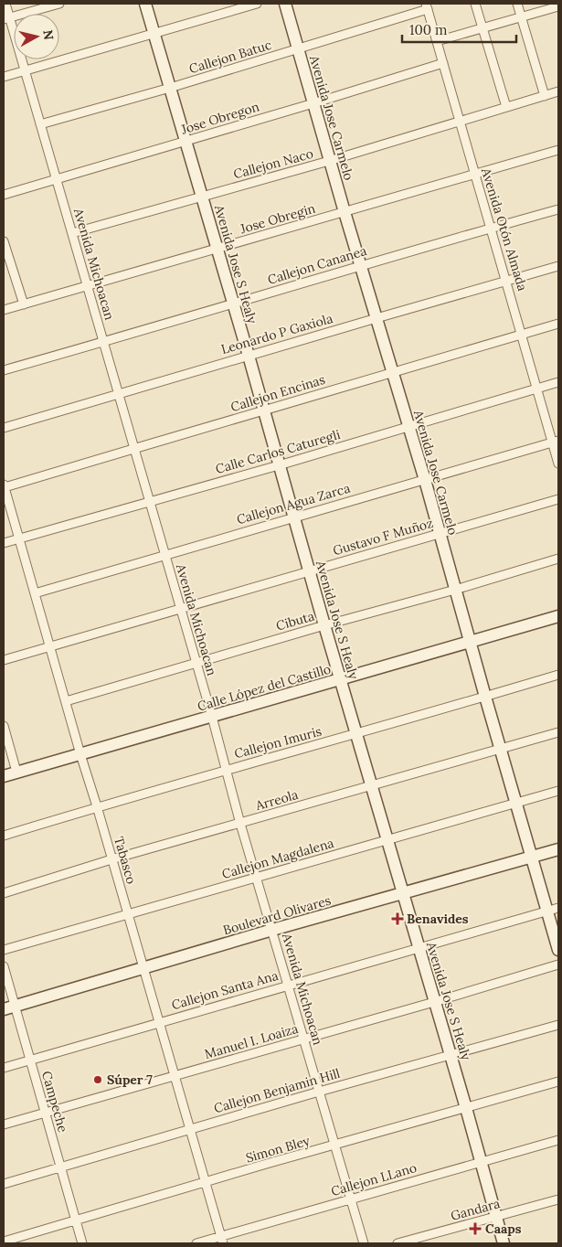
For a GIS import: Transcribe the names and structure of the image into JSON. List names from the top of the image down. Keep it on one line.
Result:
{"streets":{"street":["Callejon Batuc","Jose Obregon","Avenida Jose Carmelo","Callejon Naco","Jose Obregin","Avenida Otón Almada","Avenida Michoacan","Avenida Jose S Healy","Callejon Cananea","Leonardo P Gaxiola","Callejon Encinas","Calle Carlos Caturegli","Callejon Agua Zarca","Gustavo F Muñoz","Cibuta","Calle López del Castillo","Callejon Imuris","Arreola","Callejon Magdalena","Tabasco","Boulevard Olivares","Callejon Santa Ana","Manuel I. Loaiza","Callejon Benjamin Hill","Campeche","Simon Bley","Callejon LLano","Gandara"]},"crossings":[["Callejon Batuc","Avenida Jose Carmelo"],["Callejon Batuc","Avenida Otón Almada"],["Callejon Batuc","Avenida Michoacan"],["Callejon Batuc","Avenida Jose S Healy"],["Jose Obregon","Avenida Jose Carmelo"],["Jose Obregon","Avenida Otón Almada"],["Jose Obregon","Avenida Michoacan"],["Jose Obregon","Avenida Jose S Healy"],["Avenida Jose Carmelo","Callejon Naco"],["Avenida Jose Carmelo","Jose Obregin"],["Avenida Jose Carmelo","Callejon Cananea"],["Avenida Jose Carmelo","Leonardo P Gaxiola"],["Avenida Jose Carmelo","Callejon Encinas"],["Avenida Jose Carmelo","Calle Carlos Caturegli"],["Avenida Jose Carmelo","Callejon Agua Zarca"],["Avenida Jose Carmelo","Gustavo F Muñoz"],["Avenida Jose Carmelo","Cibuta"],["Avenida Jose Carmelo","Calle López del Castillo"],["Avenida Jose Carmelo","Callejon Imuris"],["Avenida Jose Carmelo","Arreola"],["Avenida Jose Carmelo","Callejon Magdalena"],["Avenida Jose Carmelo","Boulevard Olivares"],["Avenida Jose Carmelo","Callejon Santa Ana"],["Callejon Naco","Avenida Otón Almada"],["Callejon Naco","Avenida Michoacan"],["Callejon Naco","Avenida Jose S Healy"],["Jose Obregin","Avenida Otón Almada"],["Jose Obregin","Avenida Michoacan"],["Jose Obregin","Avenida Jose S Healy"],["Avenida Otón Almada","Callejon Cananea"],["Avenida Otón Almada","Leonardo P Gaxiola"],["Avenida Otón Almada","Callejon Encinas"],["Avenida Otón Almada","Calle Carlos Caturegli"],["Avenida Otón Almada","Callejon Agua Zarca"],["Avenida Michoacan","Callejon Cananea"],["Avenida Michoacan","Leonardo P Gaxiola"],["Avenida Michoacan","Callejon Encinas"],["Avenida Michoacan","Calle Carlos Caturegli"],["Avenida Michoacan","Callejon Agua Zarca"],["Avenida Michoacan","Gustavo F Muñoz"],["Avenida Michoacan","Cibuta"],["Avenida Michoacan","Calle López del Castillo"],["Avenida Michoacan","Callejon Imuris"],["Avenida Michoacan","Arreola"],["Avenida Michoacan","Callejon Magdalena"],["Avenida Michoacan","Boulevard Olivares"],["Avenida Michoacan","Callejon Santa Ana"],["Avenida Michoacan","Manuel I. Loaiza"],["Avenida Michoacan","Callejon Benjamin Hill"],["Avenida Michoacan","Simon Bley"],["Avenida Michoacan","Callejon LLano"],["Avenida Jose S Healy","Callejon Cananea"],["Avenida Jose S Healy","Leonardo P Gaxiola"],["Avenida Jose S Healy","Callejon Encinas"],["Avenida Jose S Healy","Calle Carlos Caturegli"],["Avenida Jose S Healy","Callejon Agua Zarca"],["Avenida Jose S Healy","Gustavo F Muñoz"],["Avenida Jose S Healy","Cibuta"],["Avenida Jose S Healy","Calle López del Castillo"],["Avenida Jose S Healy","Callejon Imuris"],["Avenida Jose S Healy","Arreola"],["Avenida Jose S Healy","Callejon Magdalena"],["Avenida Jose S Healy","Boulevard Olivares"],["Avenida Jose S Healy","Callejon Santa Ana"],["Avenida Jose S Healy","Manuel I. Loaiza"],["Avenida Jose S Healy","Callejon Benjamin Hill"],["Avenida Jose S Healy","Simon Bley"],["Avenida Jose S Healy","Callejon LLano"],["Avenida Jose S Healy","Gandara"],["Callejon Encinas","Tabasco"],["Calle Carlos Caturegli","Tabasco"],["Callejon Agua Zarca","Tabasco"],["Gustavo F Muñoz","Tabasco"],["Cibuta","Tabasco"],["Calle López del Castillo","Tabasco"],["Callejon Imuris","Tabasco"],["Arreola","Tabasco"],["Callejon Magdalena","Tabasco"],["Tabasco","Boulevard Olivares"],["Tabasco","Callejon Santa Ana"],["Tabasco","Manuel I. Loaiza"],["Tabasco","Callejon Benjamin Hill"],["Tabasco","Simon Bley"],["Tabasco","Callejon LLano"],["Boulevard Olivares","Campeche"],["Callejon Santa Ana","Campeche"],["Manuel I. Loaiza","Campeche"],["Callejon Benjamin Hill","Campeche"],["Campeche","Simon Bley"]],"places":{"health":["Benavides","Caaps"],"other":["Súper 7"]},"scale_bar":"100 m","north":"right"}
